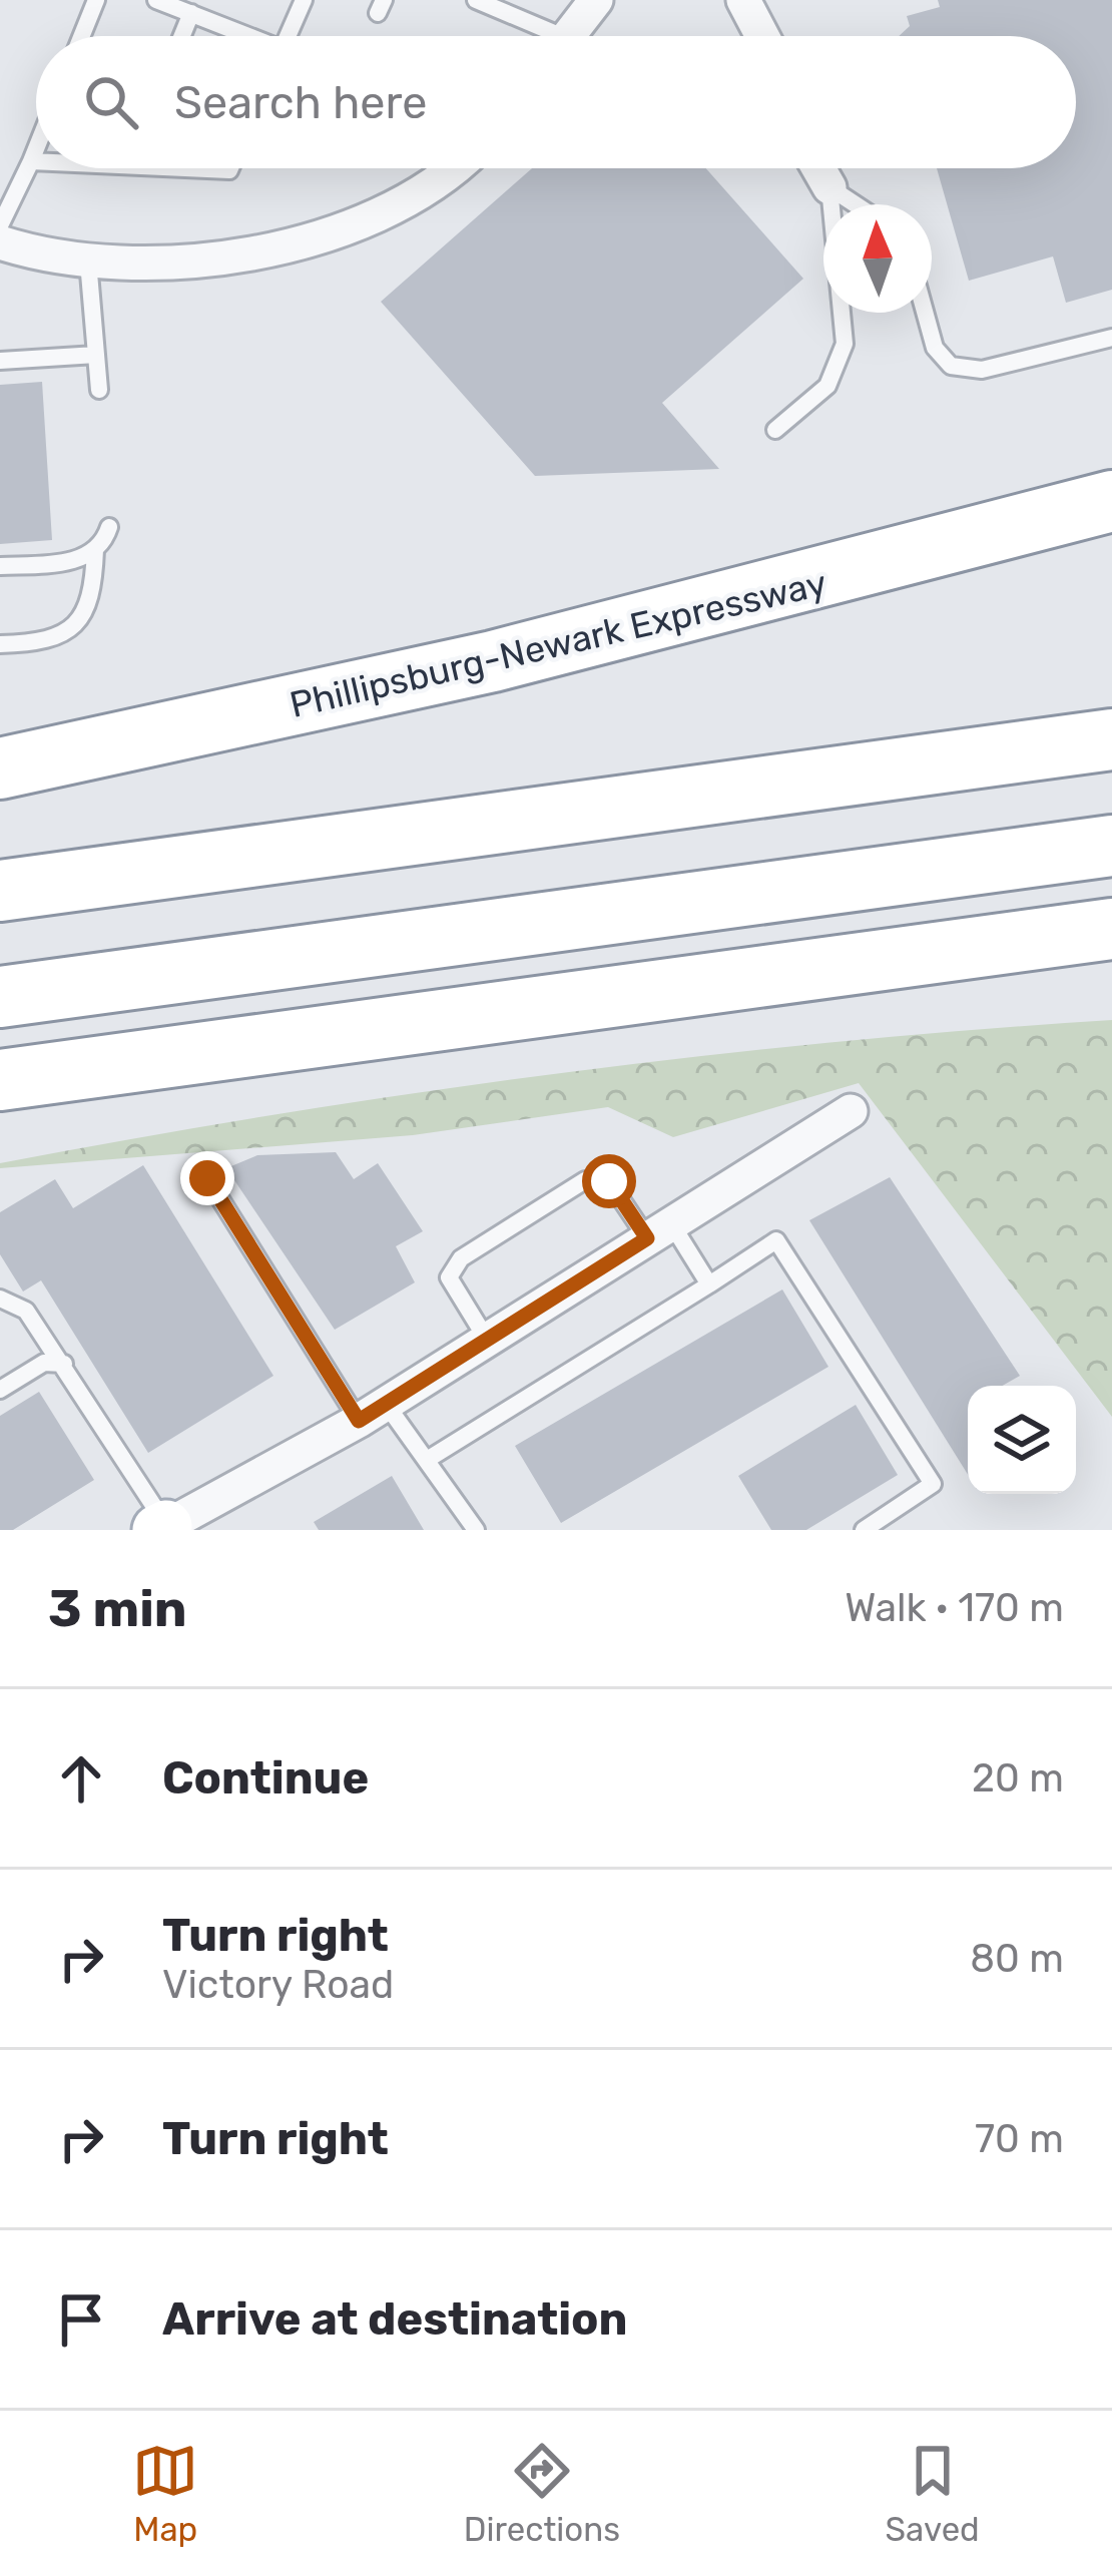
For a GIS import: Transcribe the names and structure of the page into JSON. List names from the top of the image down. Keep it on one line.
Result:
{"streets":{"highway":["Phillipsburg-Newark Expressway"]},"north":"top","page":{"search":"Search here","heading":["3 min","Walk · 170 m"],"list":[["Continue","20 m"],["Turn right","Victory Road","80 m"],["Turn right","70 m"],"Arrive at destination"],"nav":["Map","Directions","Saved"]}}
